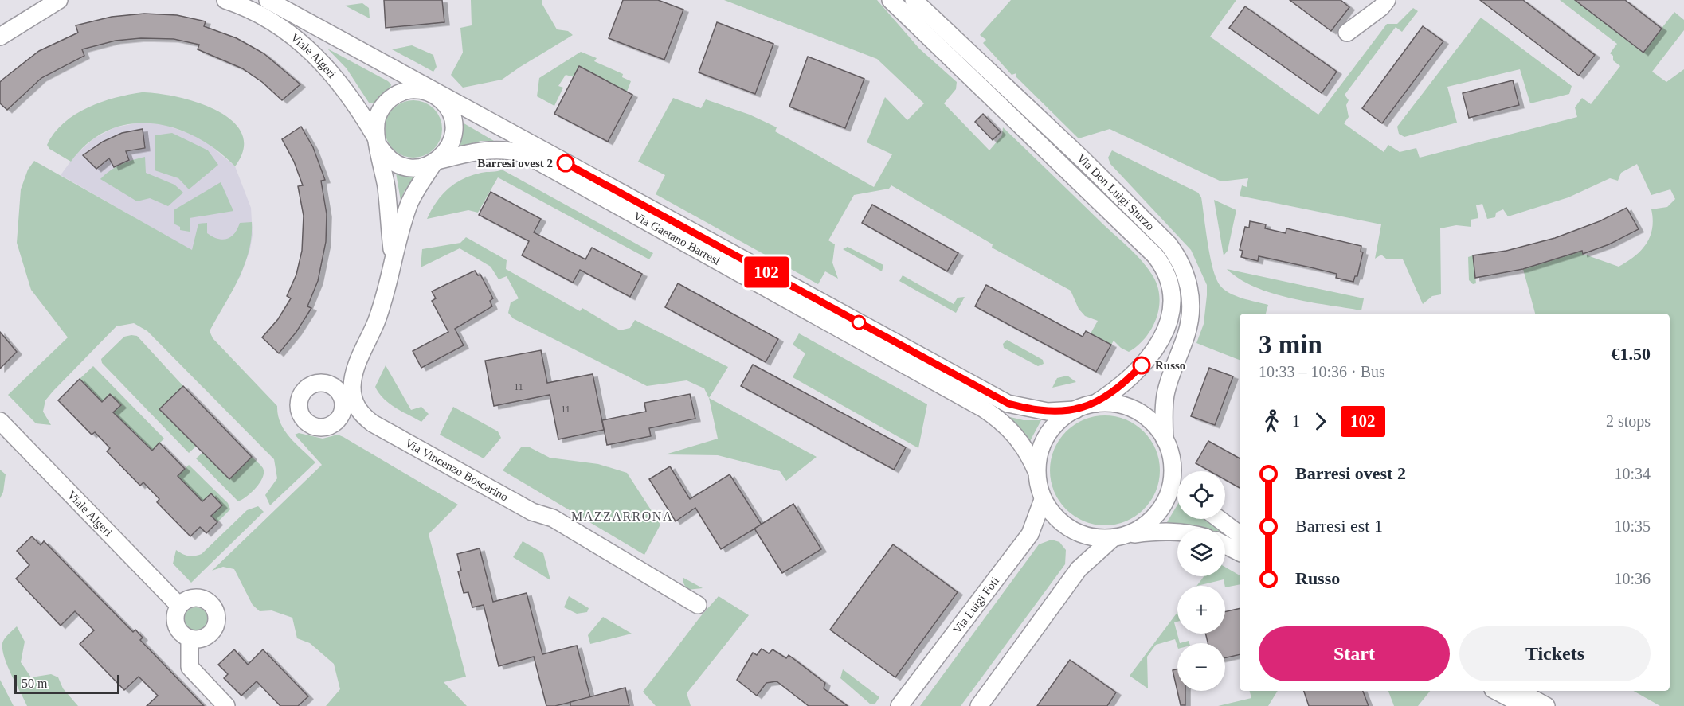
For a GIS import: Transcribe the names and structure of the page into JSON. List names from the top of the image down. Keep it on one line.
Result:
{"streets":{"street":["Viale Algeri","Via Don Luigi Sturzo","Via Gaetano Barresi","Via Vincenzo Boscarino","Via Luigi Foti"]},"crossings":[["Viale Algeri","Via Gaetano Barresi"],["Via Don Luigi Sturzo","Via Gaetano Barresi"],["Via Don Luigi Sturzo","Via Luigi Foti"],["Via Gaetano Barresi","Via Luigi Foti"]],"districts":["MAZZARRONA"],"places":["Barresi ovest 2","Russo"],"lines":["bus line 102"],"house_numbers":["11","11"],"scale_bar":"50 m","page":{"on_map":"102","heading":["3 min","10:33 – 10:36 · Bus","€1.50"],"legs":["1","102","2 stops"],"list":[{"name":"Barresi ovest 2","value":"10:34"},{"name":"Barresi est 1","value":"10:35"},{"name":"Russo","value":"10:36"}],"map_buttons":["+","−"],"buttons":["Start","Tickets"],"scale":"50 m"}}
